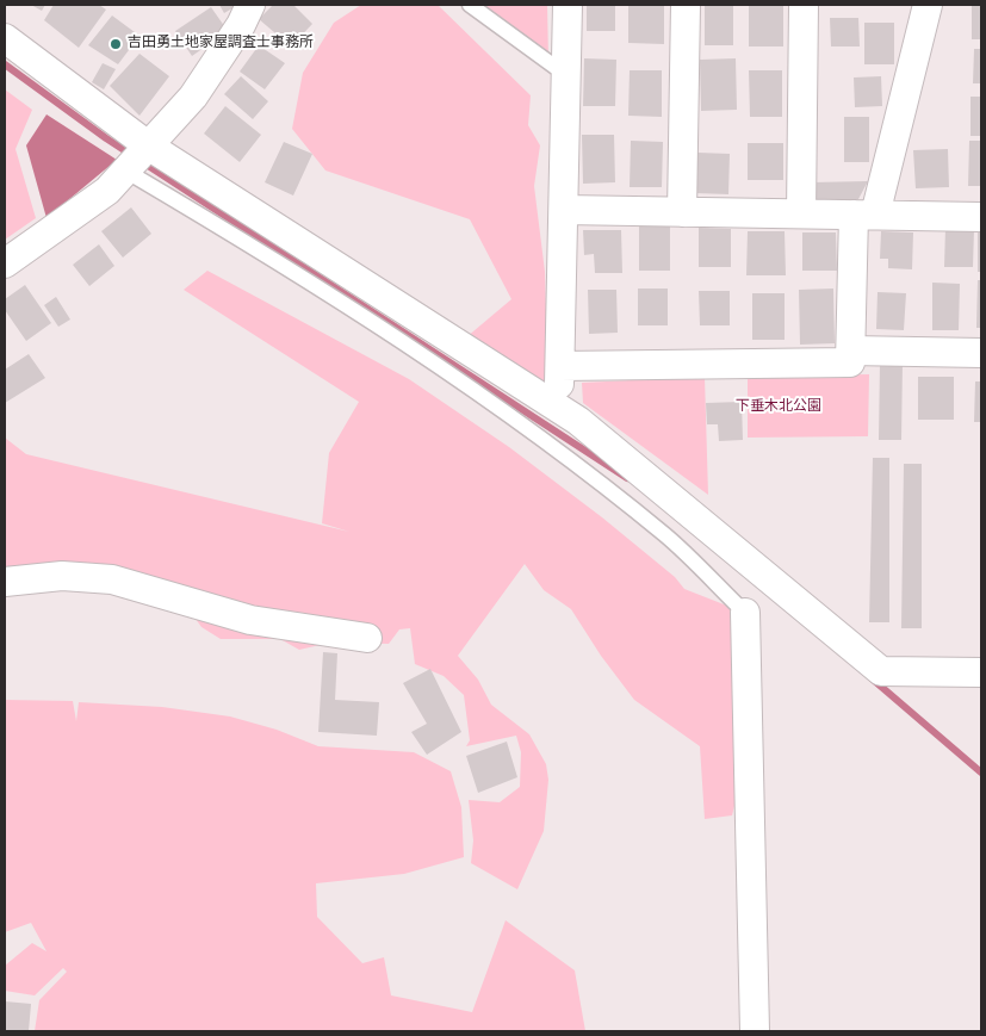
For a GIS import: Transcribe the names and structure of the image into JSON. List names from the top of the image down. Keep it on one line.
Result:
{"parks":["下垂木北公園"],"places":["吉田勇土地家屋調査士事務所"]}
